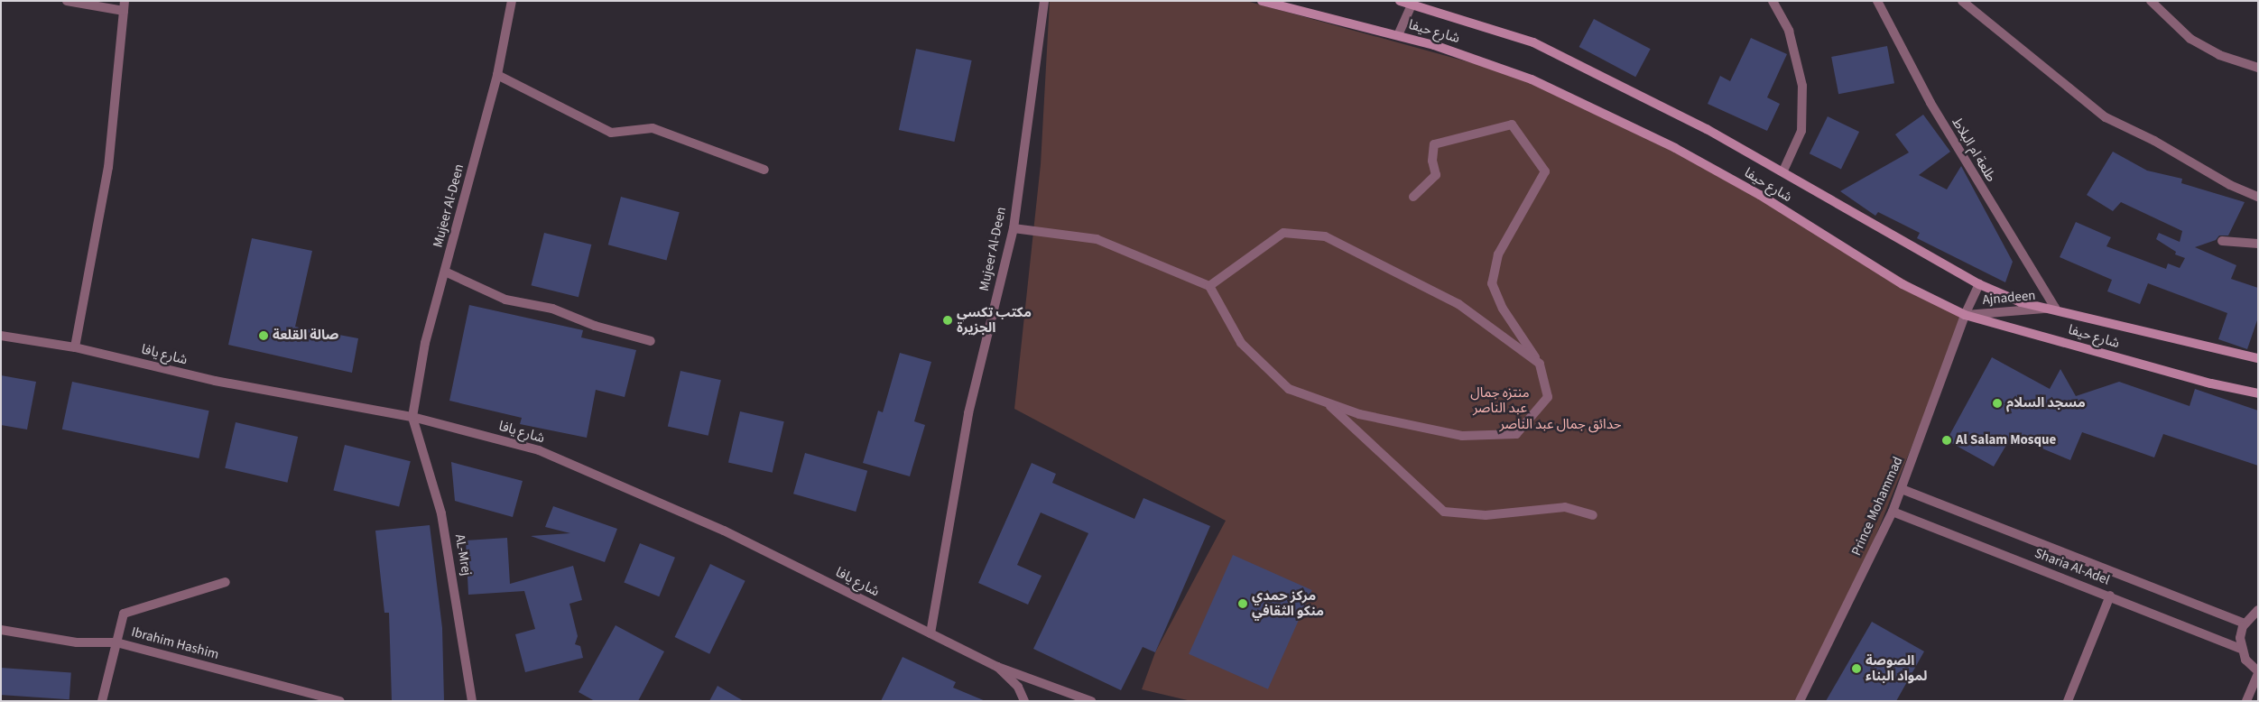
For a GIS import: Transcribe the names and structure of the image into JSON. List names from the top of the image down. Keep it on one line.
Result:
{"streets":{"main road":["شارع حيفا"],"street":["طلعة ام البلاط","Mujeer Al-Deen","Ajnadeen","شارع يافا","Prince Mohammad","AL-Mrej","Sharia Al-Adel","Ibrahim Hashim"]},"crossings":[["شارع حيفا","طلعة ام البلاط"],["شارع حيفا","Ajnadeen"],["شارع حيفا","Prince Mohammad"],["طلعة ام البلاط","Ajnadeen"],["Mujeer Al-Deen","شارع يافا"],["Mujeer Al-Deen","AL-Mrej"],["Ajnadeen","Prince Mohammad"],["شارع يافا","AL-Mrej"],["Prince Mohammad","Sharia Al-Adel"]],"parks":["منتزه جمال عبد الناصر","حدائق جمال عبد الناصر"],"places":["مكتب تكسي الجزيرة","صالة القلعة","مسجد السلام","Al Salam Mosque","مركز حمدي منكو الثقافي","الصوصة لمواد البناء"]}
